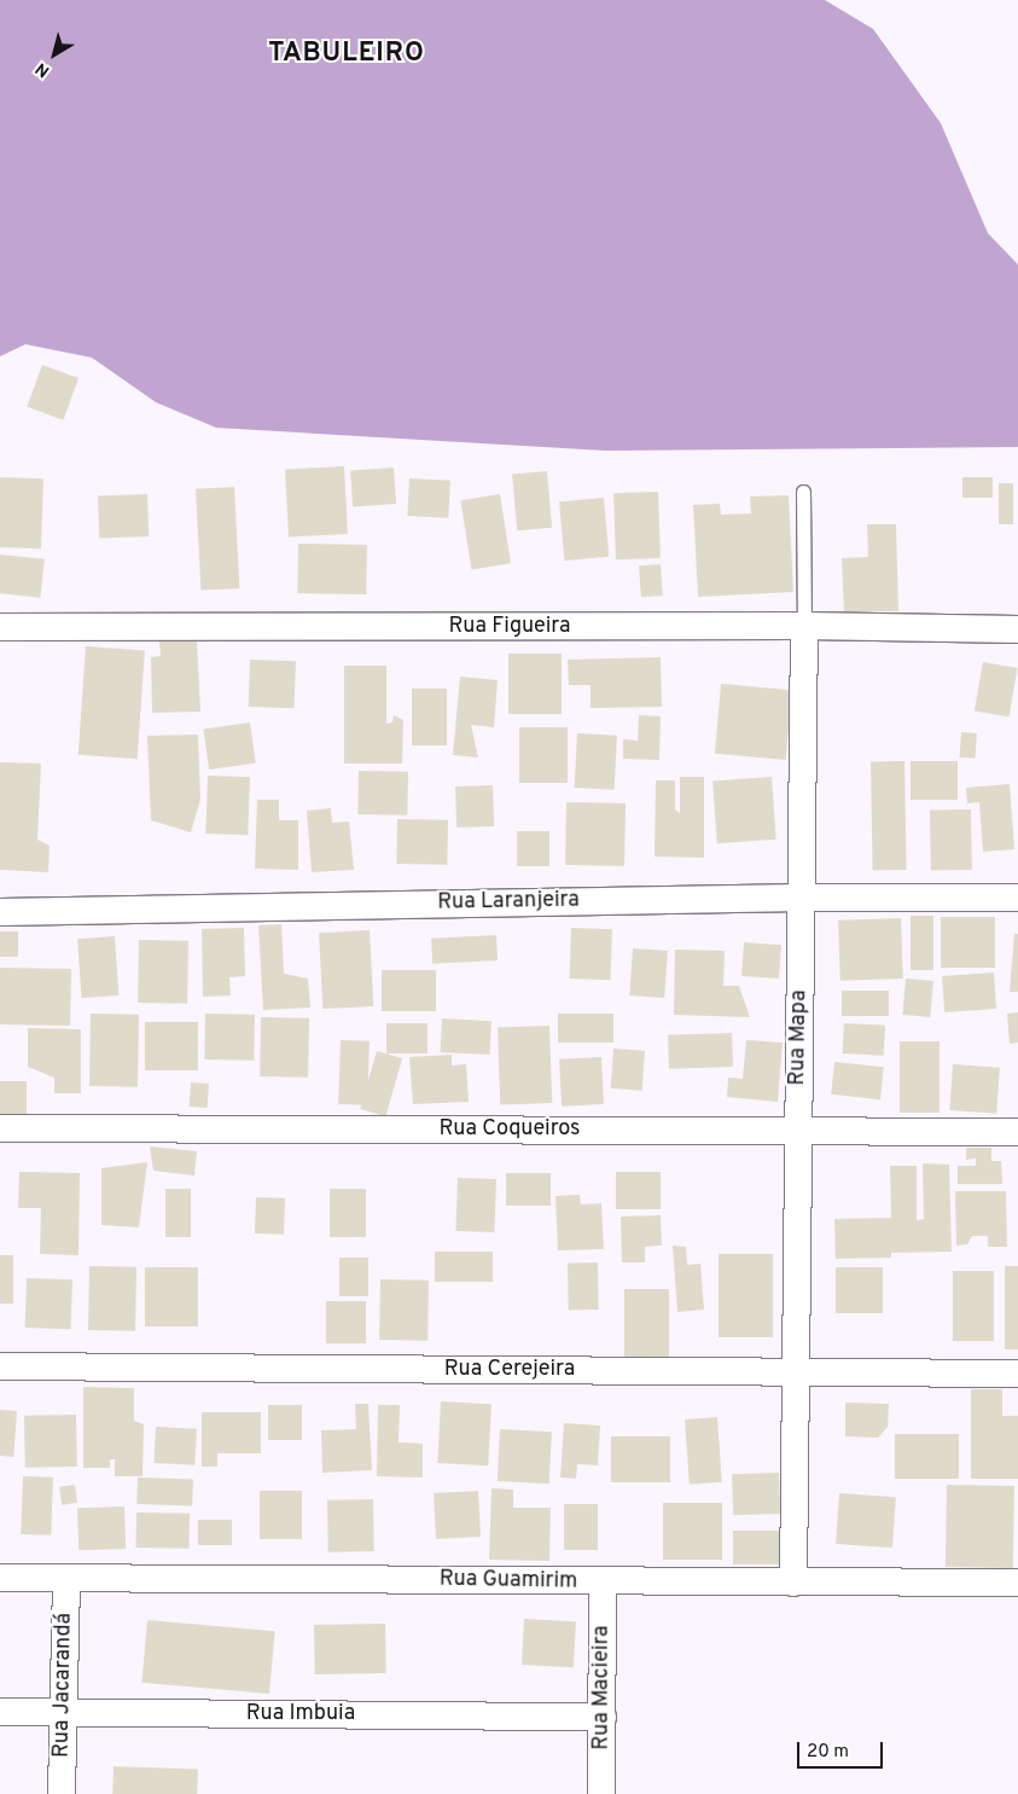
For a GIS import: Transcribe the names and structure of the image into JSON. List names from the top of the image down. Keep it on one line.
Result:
{"streets":{"street":["Rua Figueira","Rua Laranjeira","Rua Mapa","Rua Coqueiros","Rua Cerejeira","Rua Guamirim","Rua Jacarandá","Rua Macieira","Rua Imbuia"]},"crossings":[["Rua Figueira","Rua Mapa"],["Rua Laranjeira","Rua Mapa"],["Rua Mapa","Rua Coqueiros"],["Rua Mapa","Rua Cerejeira"],["Rua Mapa","Rua Guamirim"],["Rua Guamirim","Rua Jacarandá"],["Rua Guamirim","Rua Macieira"],["Rua Jacarandá","Rua Imbuia"],["Rua Macieira","Rua Imbuia"]],"districts":["TABULEIRO"],"scale_bar":"20 m","north":"bottom left"}
